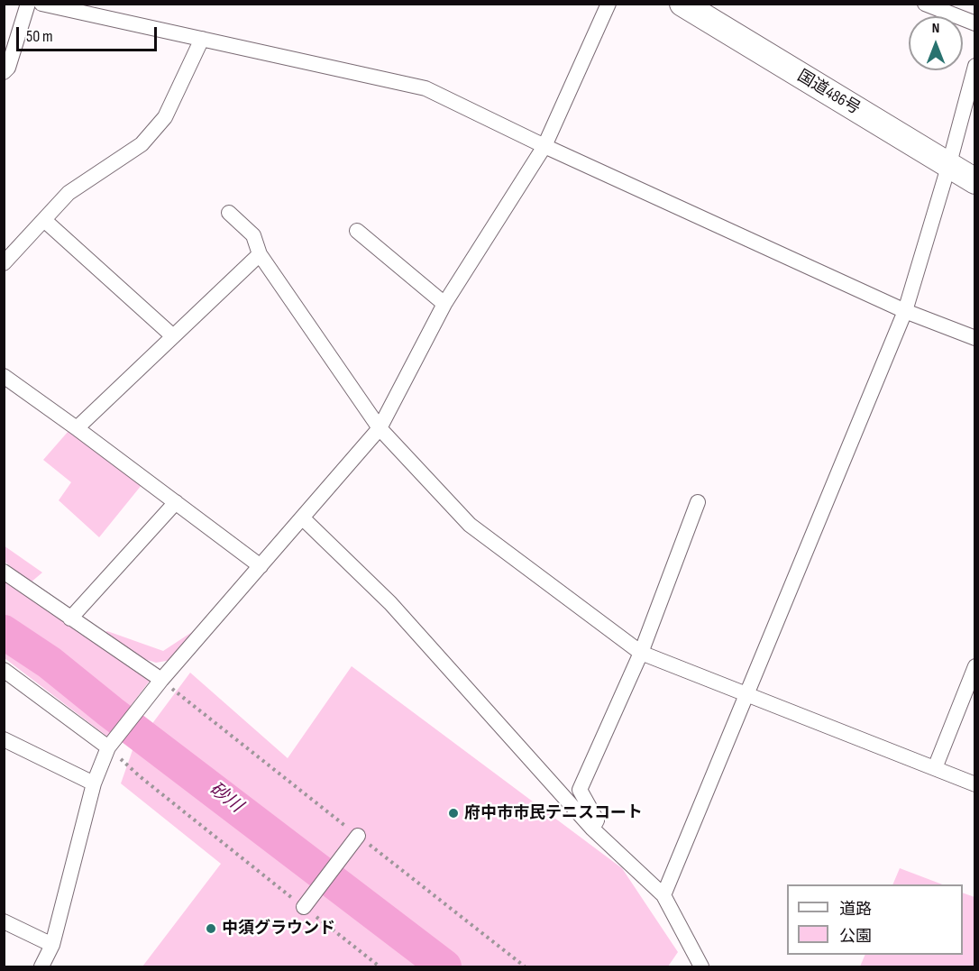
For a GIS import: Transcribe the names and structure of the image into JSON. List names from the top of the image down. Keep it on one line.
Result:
{"streets":{"highway":["国道486号"]},"water":["砂川"],"places":["府中市市民テニスコート","中須グラウンド"],"legend":["道路","公園"],"scale_bar":"50 m","north":"top"}
